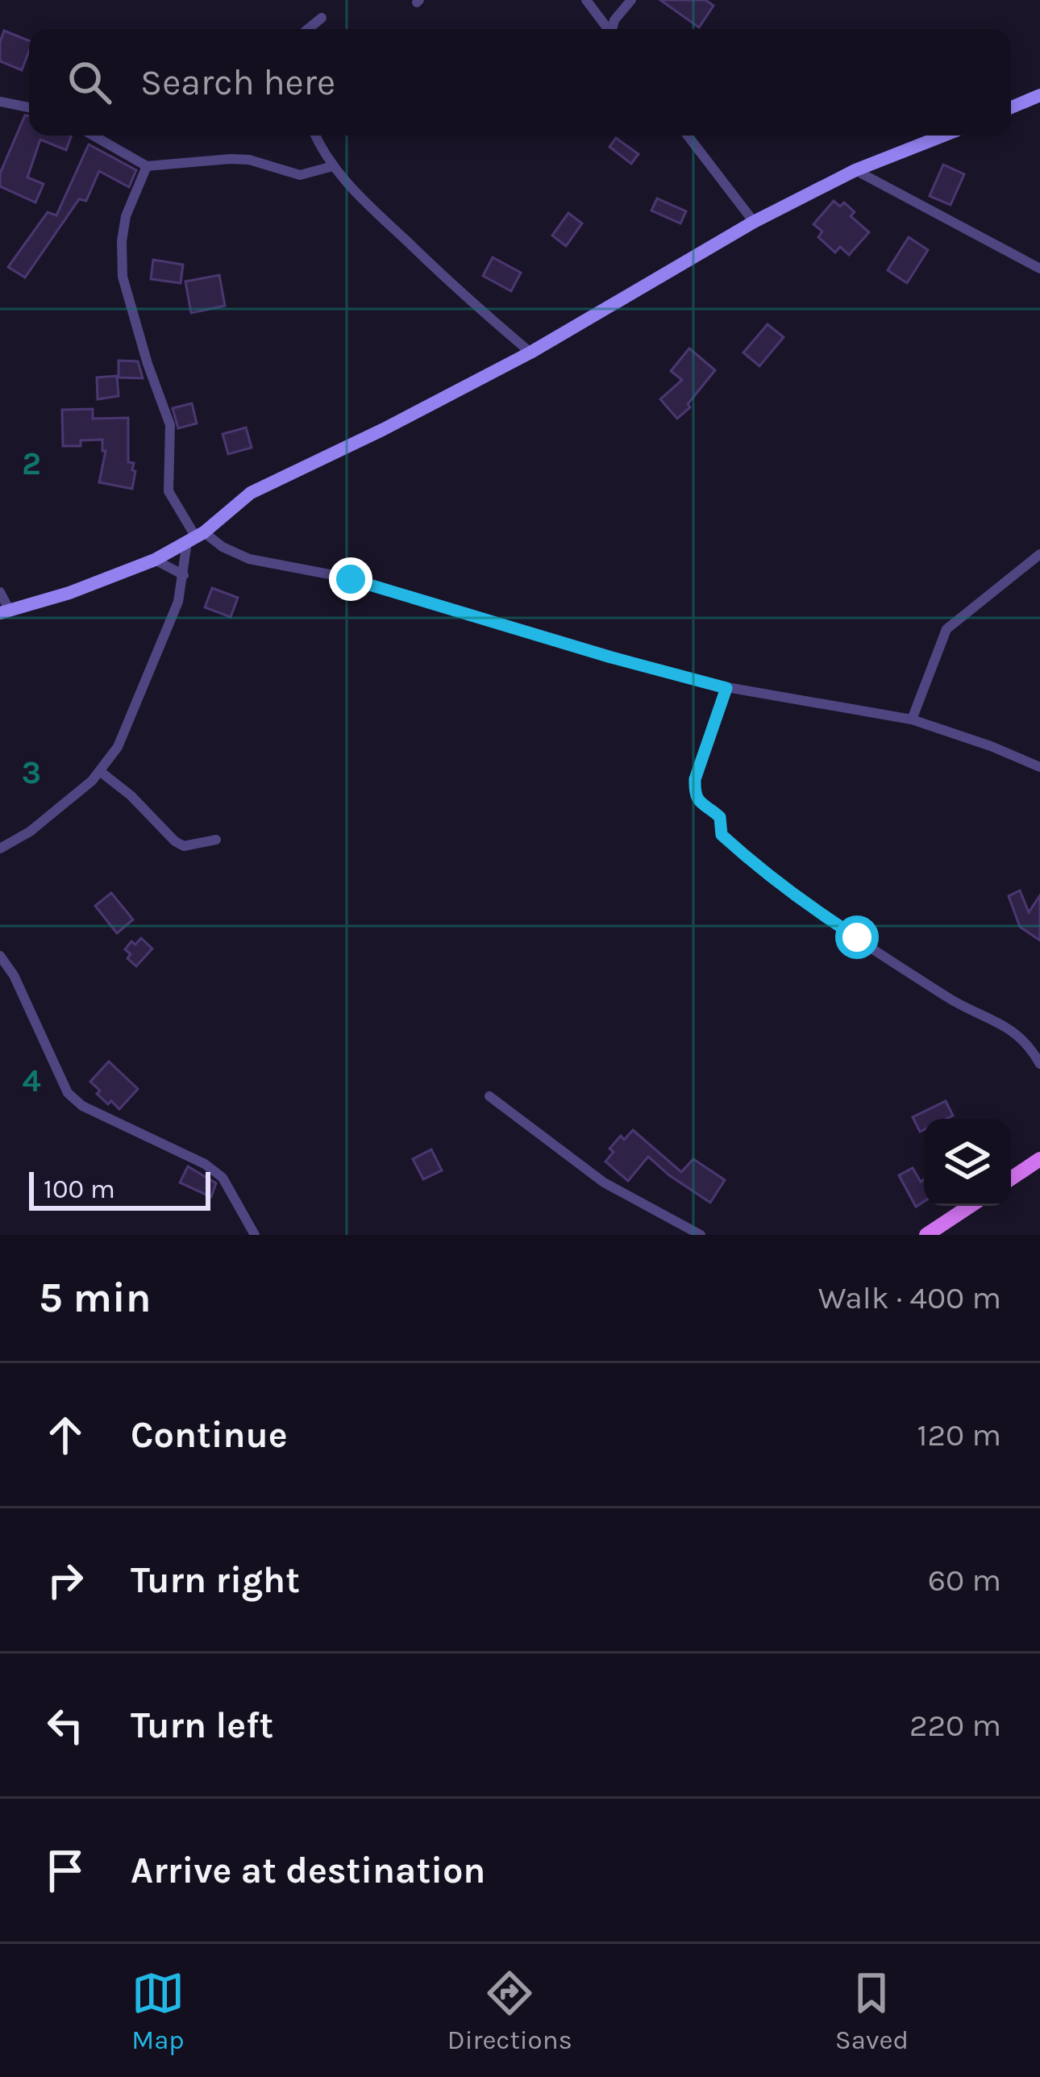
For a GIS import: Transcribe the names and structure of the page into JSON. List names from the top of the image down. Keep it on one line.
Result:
{"scale_bar":"100 m","page":{"search":"Search here","scale":"100 m","heading":["5 min","Walk · 400 m"],"list":[["Continue","120 m"],["Turn right","60 m"],["Turn left","220 m"],"Arrive at destination"],"nav":["Map","Directions","Saved"]},"grid":{"rows":["2","3","4"]}}
